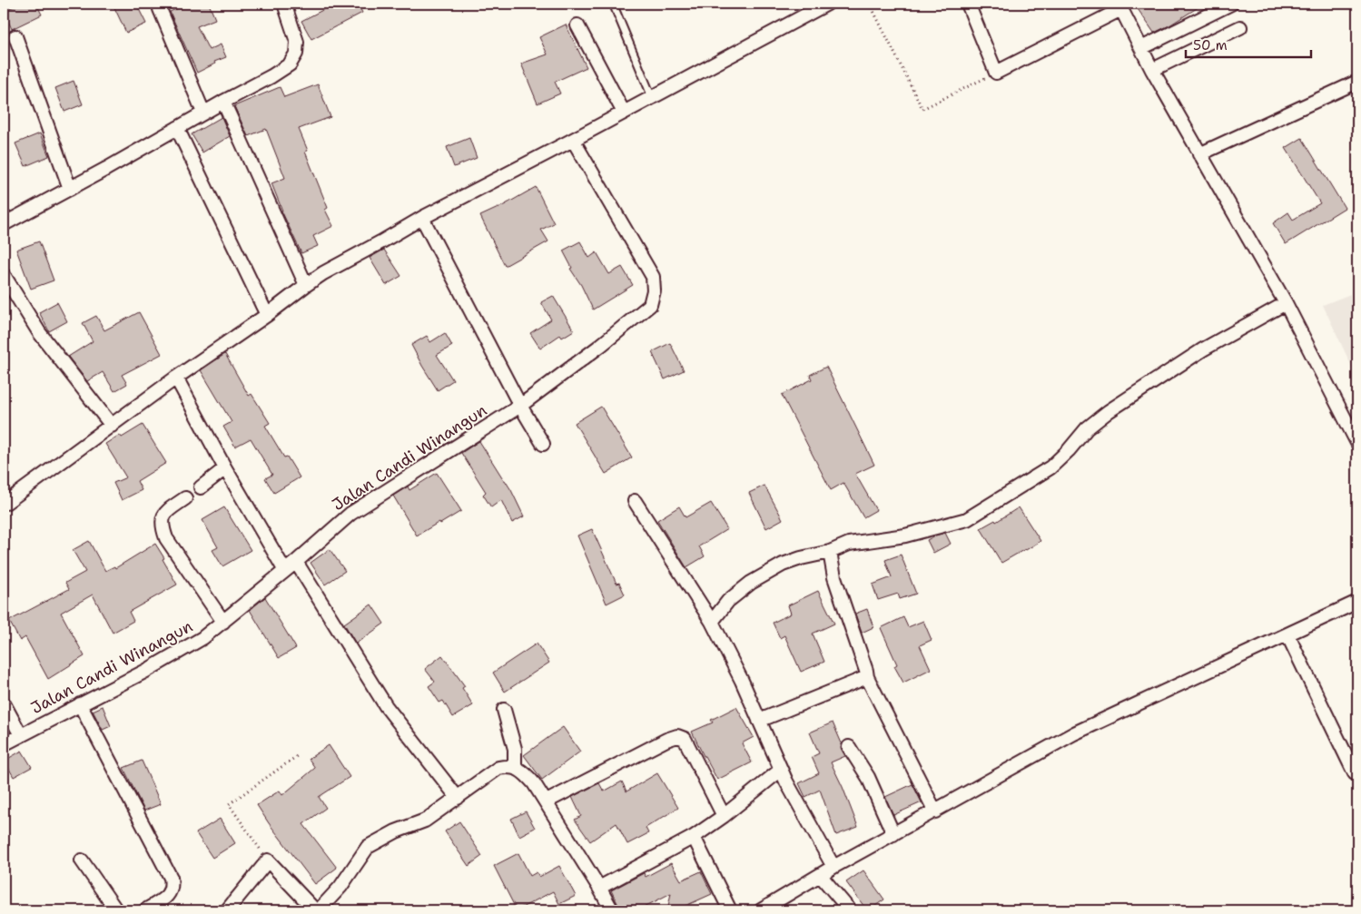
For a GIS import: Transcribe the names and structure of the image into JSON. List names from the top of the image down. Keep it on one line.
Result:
{"streets":{"street":["Jalan Candi Winangun"]},"scale_bar":"50 m"}
